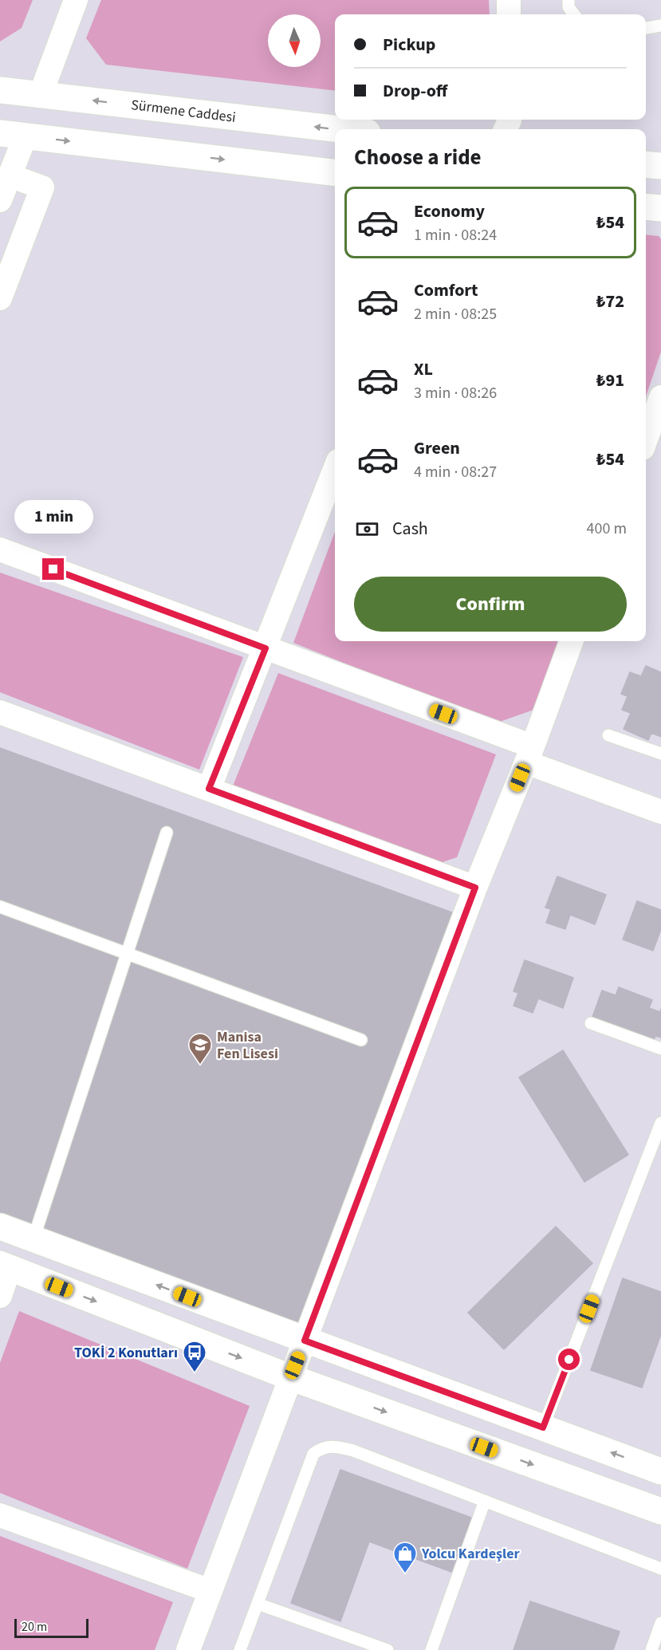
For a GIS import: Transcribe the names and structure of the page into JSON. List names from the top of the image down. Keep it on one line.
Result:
{"streets":{"street":["Sürmene Caddesi"]},"places":{"school or university":["Manisa Fen Lisesi"],"bus stop":["TOKİ 2 Konutları"],"shop":["Yolcu Kardeşler"]},"scale_bar":"20 m","north":"bottom","page":{"banner":["Pickup","Drop-off"],"heading":"Choose a ride","list":[{"name":"Economy","note":"1 min · 08:24","value":"₺54"},{"name":"Comfort","note":"2 min · 08:25","value":"₺72"},{"name":"XL","note":"3 min · 08:26","value":"₺91"},{"name":"Green","note":"4 min · 08:27","value":"₺54"}],"bubble":"1 min","pay":["Cash","400 m"],"buttons":"Confirm","scale":"20 m"}}
